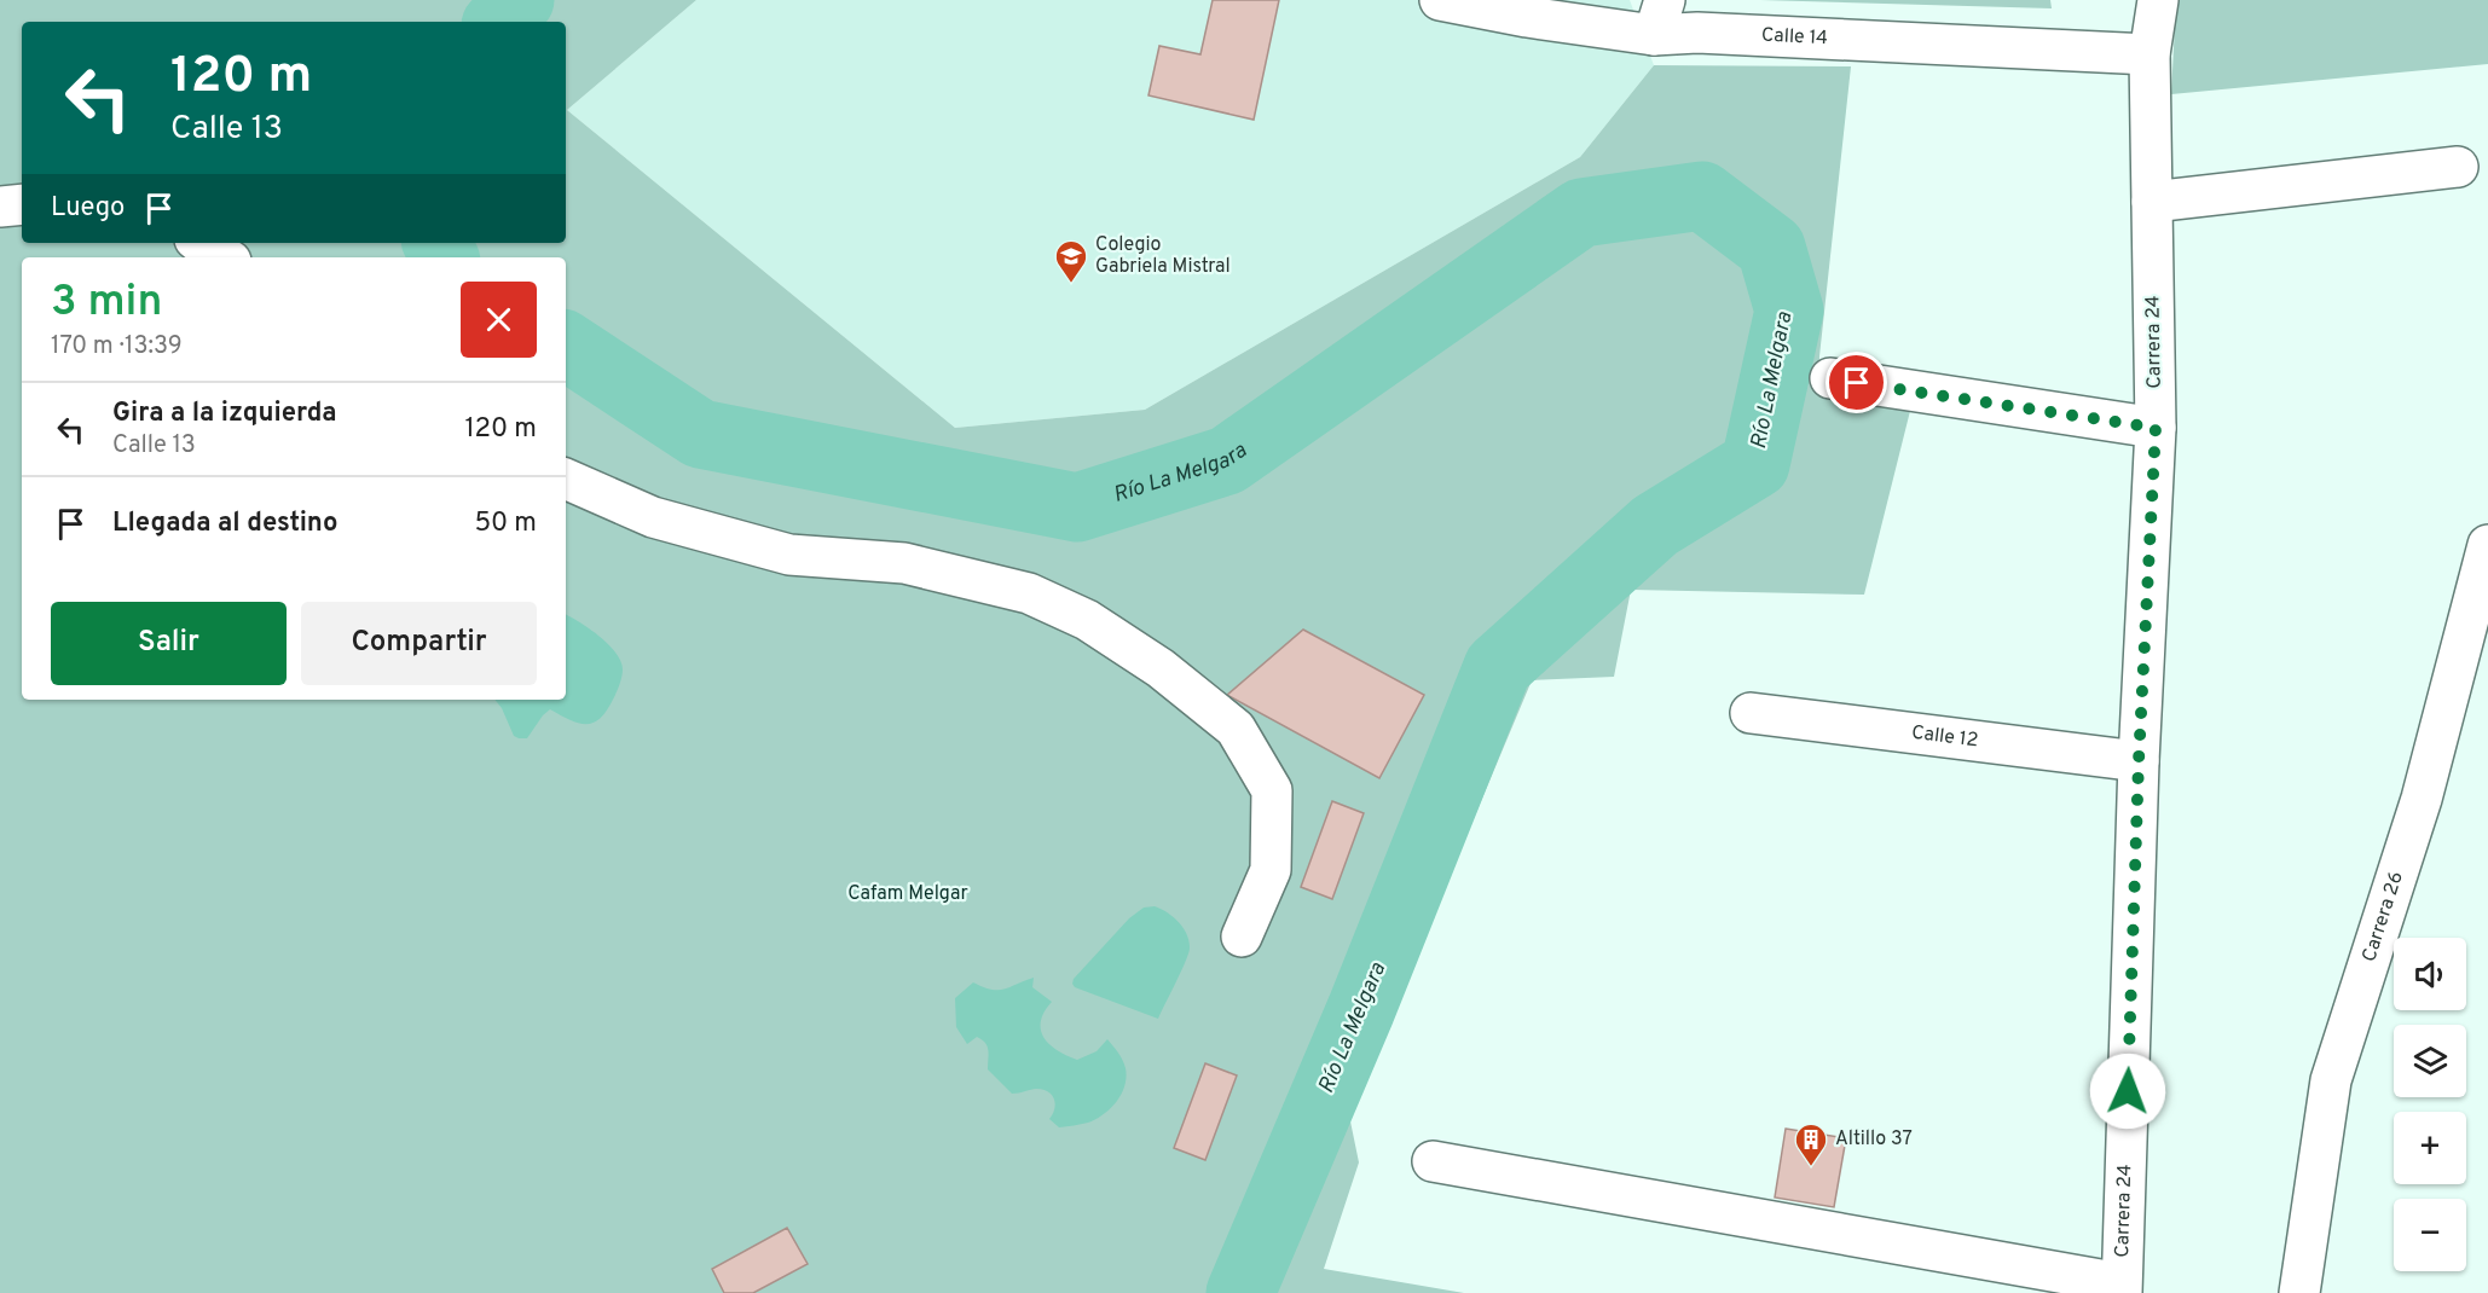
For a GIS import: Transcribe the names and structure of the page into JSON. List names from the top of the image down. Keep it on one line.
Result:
{"streets":{"street":["Calle 14","Carrera 24","Calle 12","Carrera 26"]},"crossings":[["Calle 14","Carrera 24"],["Carrera 24","Calle 12"]],"water":["Río La Melgara"],"parks":["Cafam Melgar"],"places":{"school or university":["Colegio Gabriela Mistral"],"building":["Altillo 37"]},"page":{"turn":["120 m","Calle 13"],"then":"Luego","heading":["3 min","170 m · 13:39"],"list":[{"name":"Gira a la izquierda","note":"Calle 13","value":"120 m"},{"name":"Llegada al destino","value":"50 m"}],"buttons":["Salir","Compartir"],"map_buttons":["+","−"]}}
